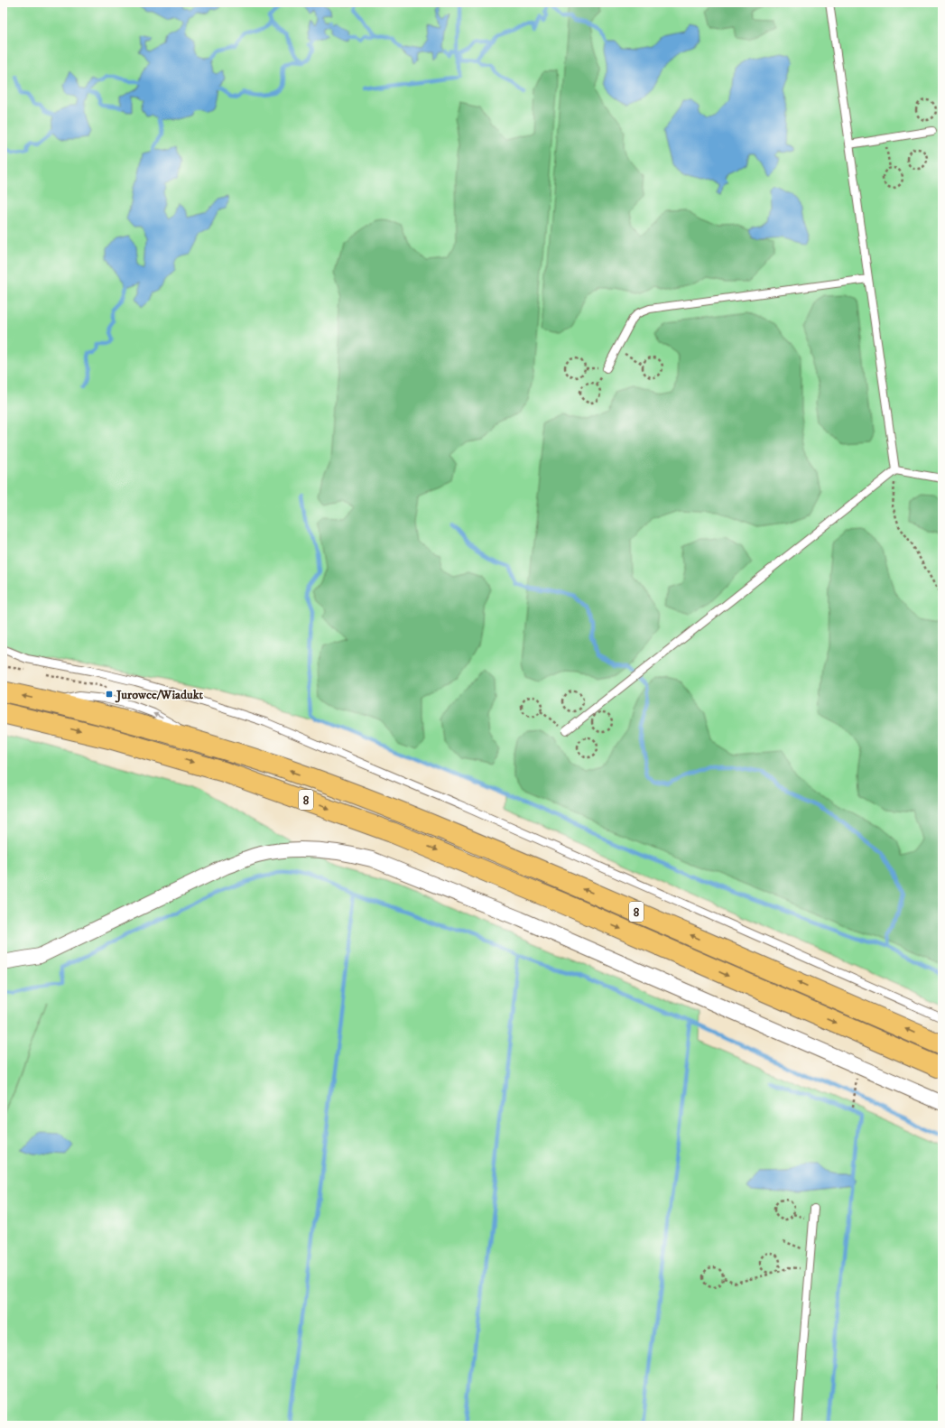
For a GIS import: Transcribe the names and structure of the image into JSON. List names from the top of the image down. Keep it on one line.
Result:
{"streets":{"highway":["8"]},"places":{"transit":["Jurowce/Wiadukt"]}}
